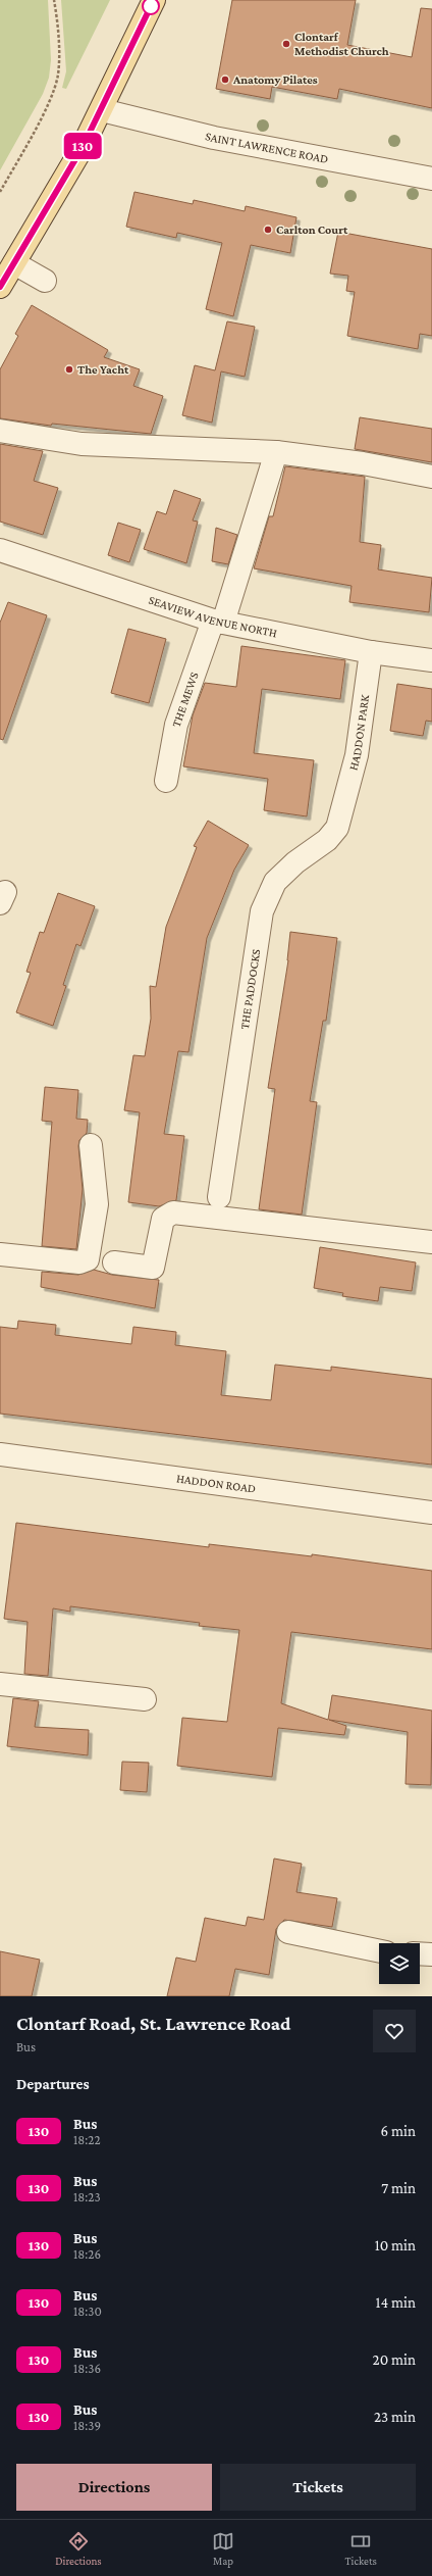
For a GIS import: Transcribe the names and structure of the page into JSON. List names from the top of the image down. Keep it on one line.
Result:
{"streets":{"street":["SAINT LAWRENCE ROAD","SEAVIEW AVENUE NORTH","THE MEWS","HADDON PARK","THE PADDOCKS","HADDON ROAD"]},"crossings":[["SEAVIEW AVENUE NORTH","THE MEWS"],["SEAVIEW AVENUE NORTH","HADDON PARK"],["HADDON PARK","THE PADDOCKS"]],"places":["Clontarf Methodist Church","Anatomy Pilates","Carlton Court","The Yacht"],"lines":["bus line 130"],"page":{"on_map":"130","heading":[["Clontarf Road, St. Lawrence Road","Bus"],"Departures"],"list":[{"mark":"130","name":"Bus","note":"18:22","value":"6 min"},{"mark":"130","name":"Bus","note":"18:23","value":"7 min"},{"mark":"130","name":"Bus","note":"18:26","value":"10 min"},{"mark":"130","name":"Bus","note":"18:30","value":"14 min"},{"mark":"130","name":"Bus","note":"18:36","value":"20 min"},{"mark":"130","name":"Bus","note":"18:39","value":"23 min"}],"buttons":["Directions","Tickets"],"tabs":["Directions","Map","Tickets"]}}
